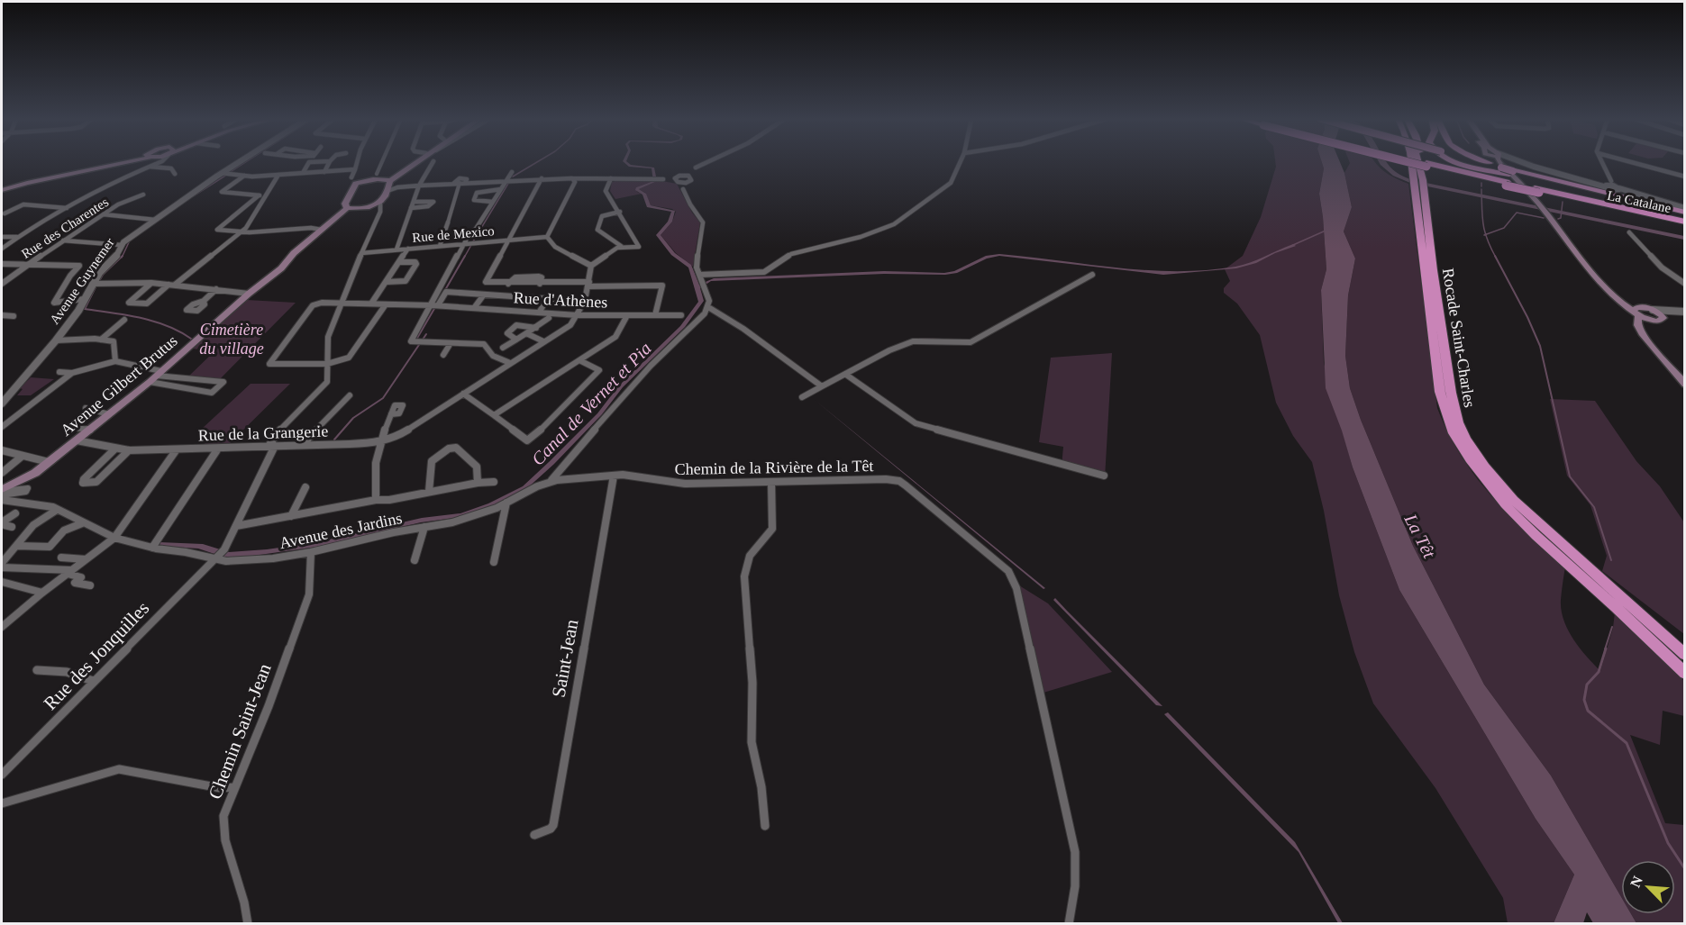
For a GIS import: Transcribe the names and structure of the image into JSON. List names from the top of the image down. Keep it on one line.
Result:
{"streets":{"highway":["La Catalane","Rocade Saint-Charles"],"main road":["Avenue Gilbert Brutus"],"street":["Rue des Charentes","Rue de Mexico","Avenue Guynemer","Rue d'Athènes","Rue de la Grangerie","Chemin de la Rivière de la Têt","Avenue des Jardins","Rue des Jonquilles","Saint-Jean","Chemin Saint-Jean"]},"crossings":[["La Catalane","Rocade Saint-Charles"],["Rue de Mexico","Rue des Jonquilles"],["Rue d'Athènes","Rue de la Grangerie"],["Rue d'Athènes","Rue des Jonquilles"],["Avenue Gilbert Brutus","Rue de la Grangerie"],["Rue de la Grangerie","Rue des Jonquilles"],["Chemin de la Rivière de la Têt","Avenue des Jardins"],["Chemin de la Rivière de la Têt","Saint-Jean"],["Avenue des Jardins","Rue des Jonquilles"],["Avenue des Jardins","Chemin Saint-Jean"]],"water":["Canal de Vernet et Pia","La Têt"],"parks":["Cimetière du village"],"north":"top left"}
